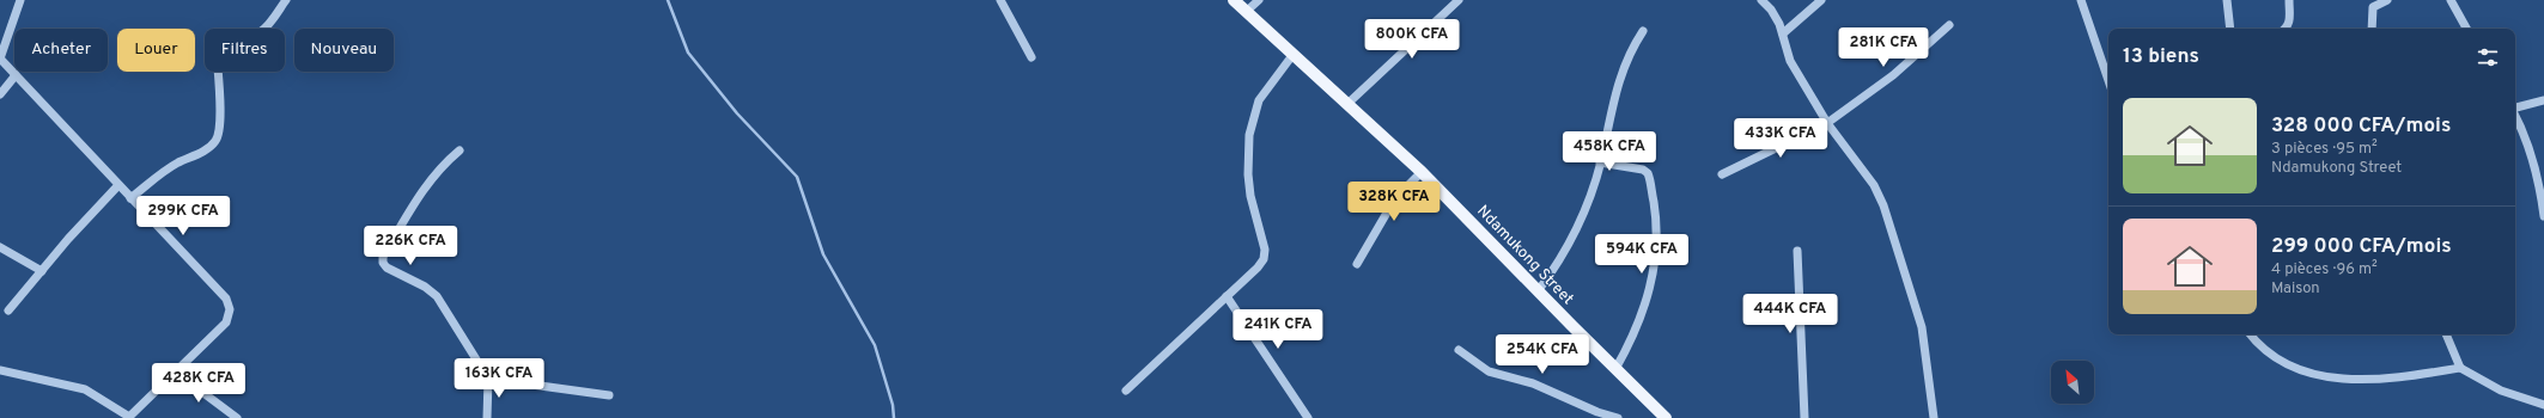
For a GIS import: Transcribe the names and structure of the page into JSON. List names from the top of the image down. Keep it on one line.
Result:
{"streets":{"main road":["Ndamukong Street"]},"north":"top left","page":{"price":["800K CFA","281K CFA","433K CFA","458K CFA","328K CFA","299K CFA","226K CFA","594K CFA","444K CFA","241K CFA","254K CFA","163K CFA","428K CFA"],"chip":["Acheter","Louer","Filtres","Nouveau"],"heading":"13 biens","list":[{"name":"328 000 CFA/mois","note":"3 pièces · 95 m² · Ndamukong Street"},{"name":"299 000 CFA/mois","note":"4 pièces · 96 m² · Maison"}]}}
